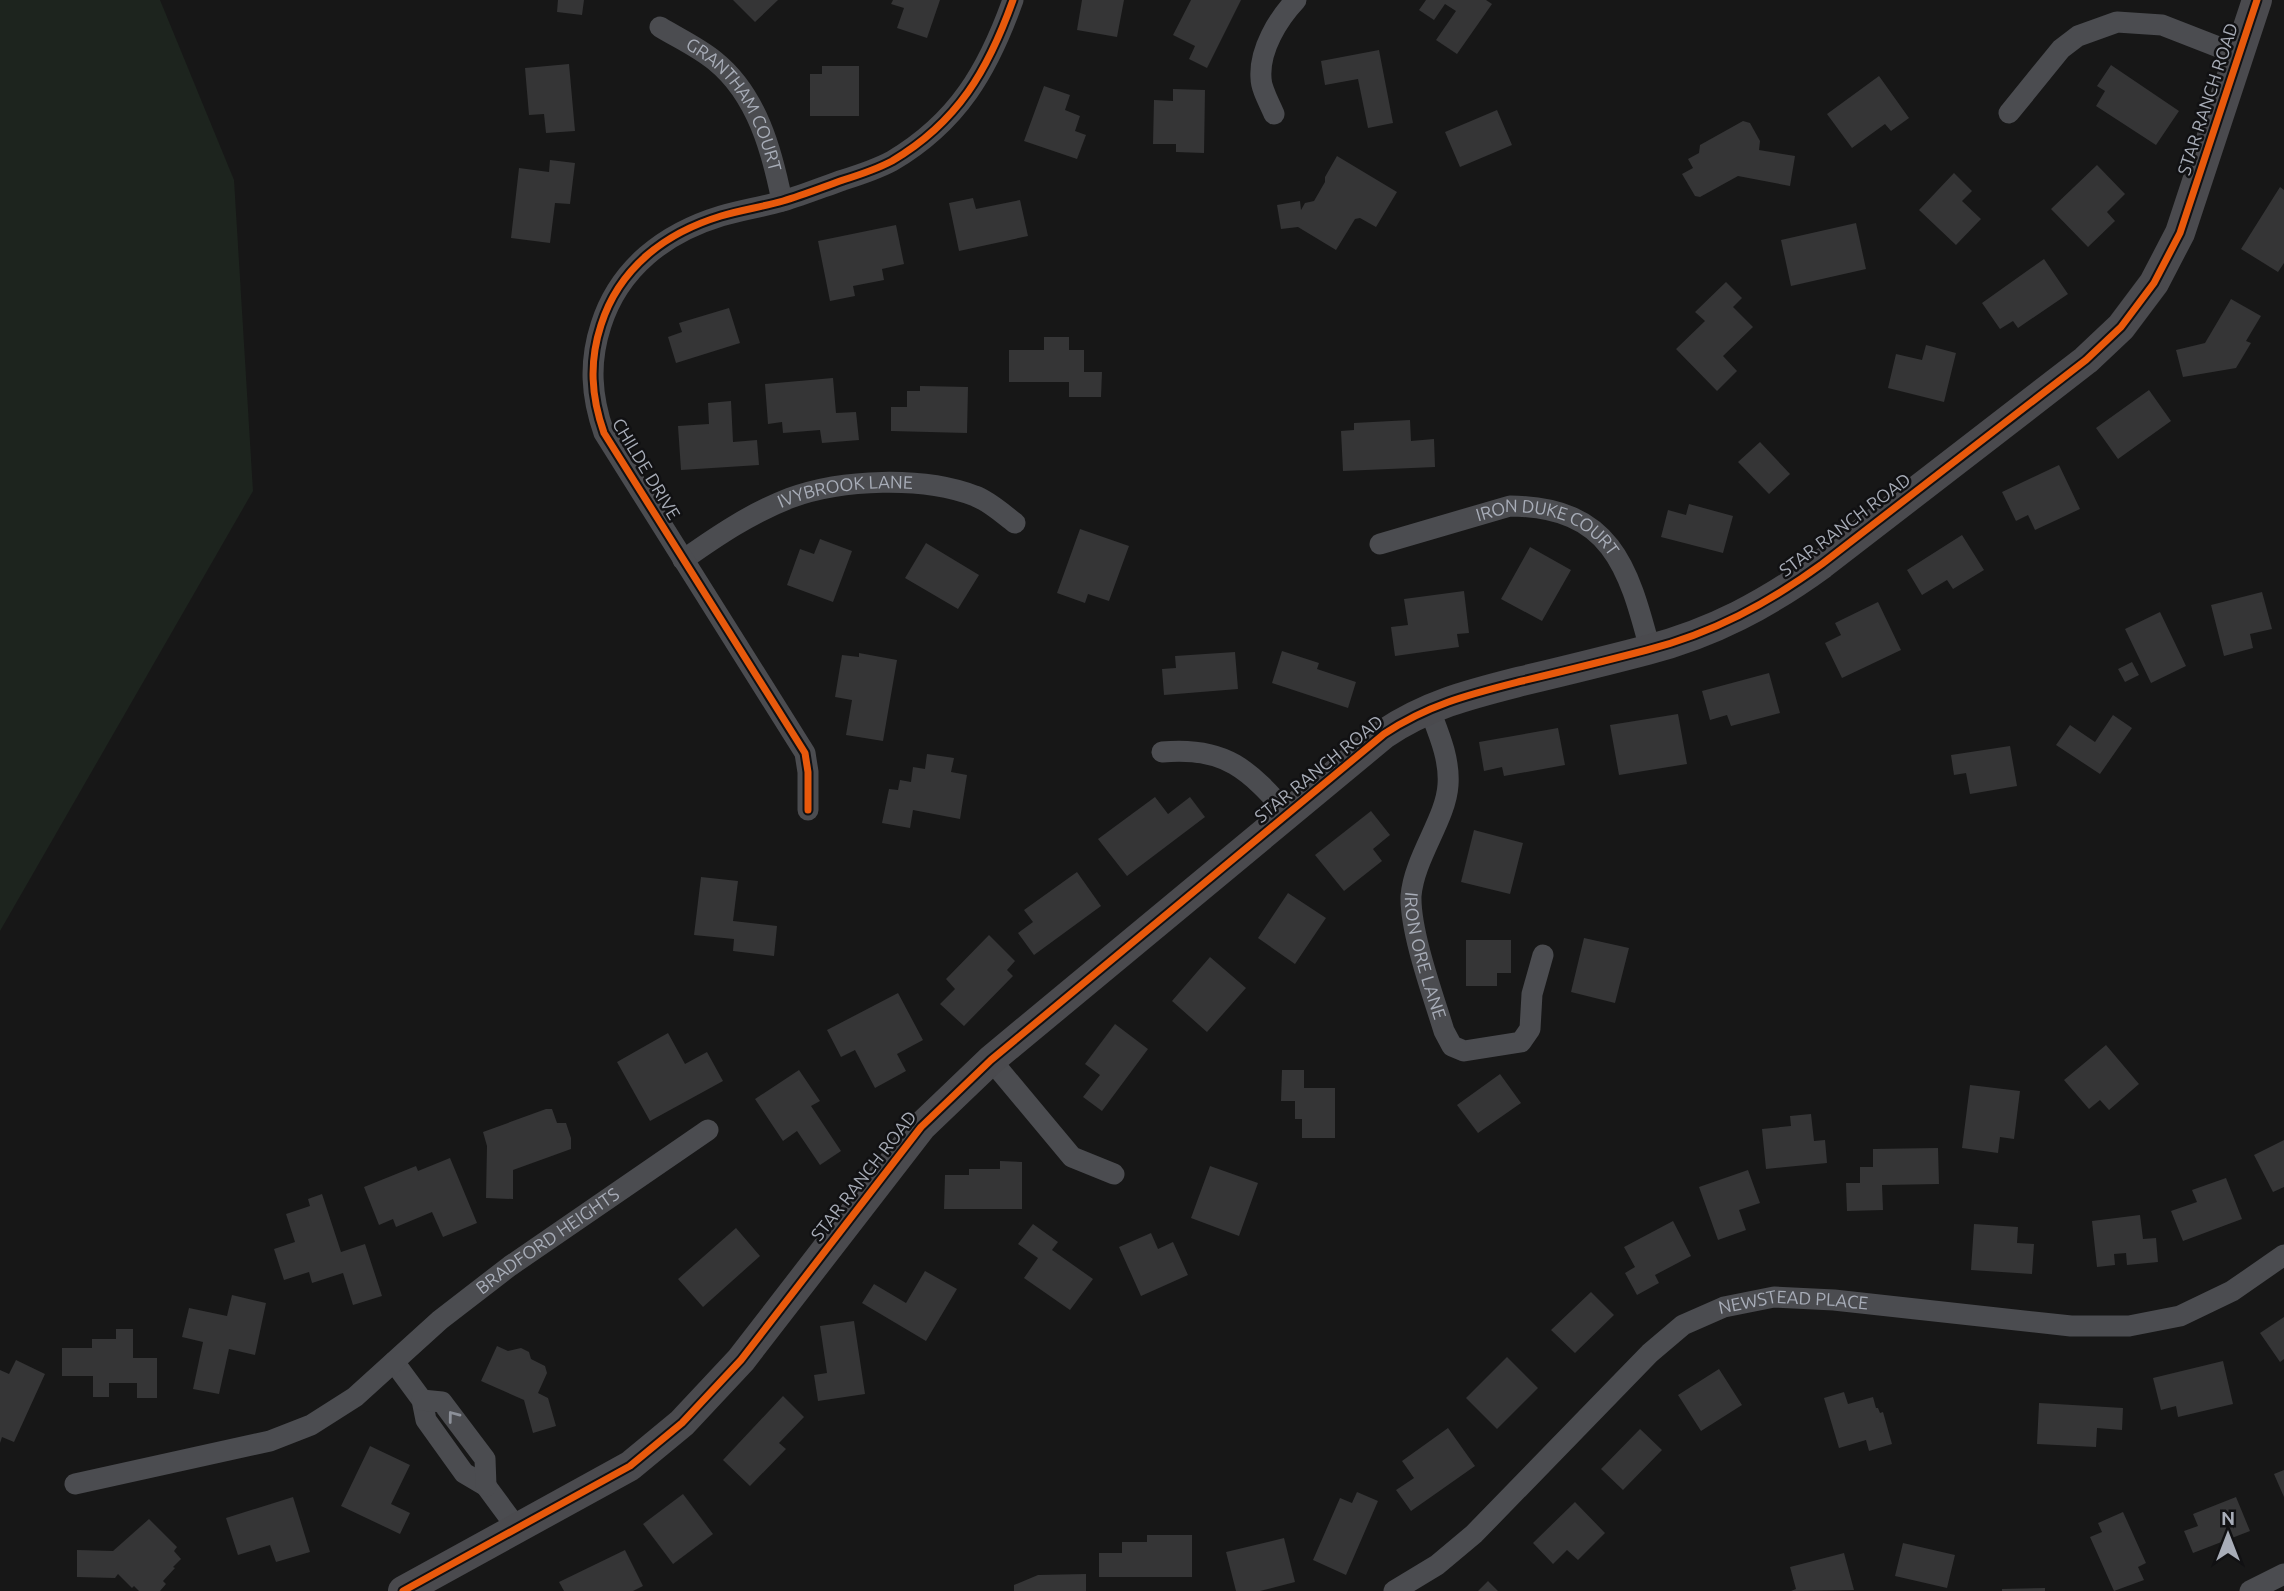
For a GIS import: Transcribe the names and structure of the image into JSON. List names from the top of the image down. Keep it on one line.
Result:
{"streets":{"street":["STAR RANCH ROAD","GRANTHAM COURT","CHILDE DRIVE","IVYBROOK LANE","IRON DUKE COURT","IRON ORE LANE","BRADFORD HEIGHTS","NEWSTEAD PLACE"]},"crossings":[["STAR RANCH ROAD","IRON DUKE COURT"],["STAR RANCH ROAD","IRON ORE LANE"],["GRANTHAM COURT","CHILDE DRIVE"],["CHILDE DRIVE","IVYBROOK LANE"]],"north":"top"}
